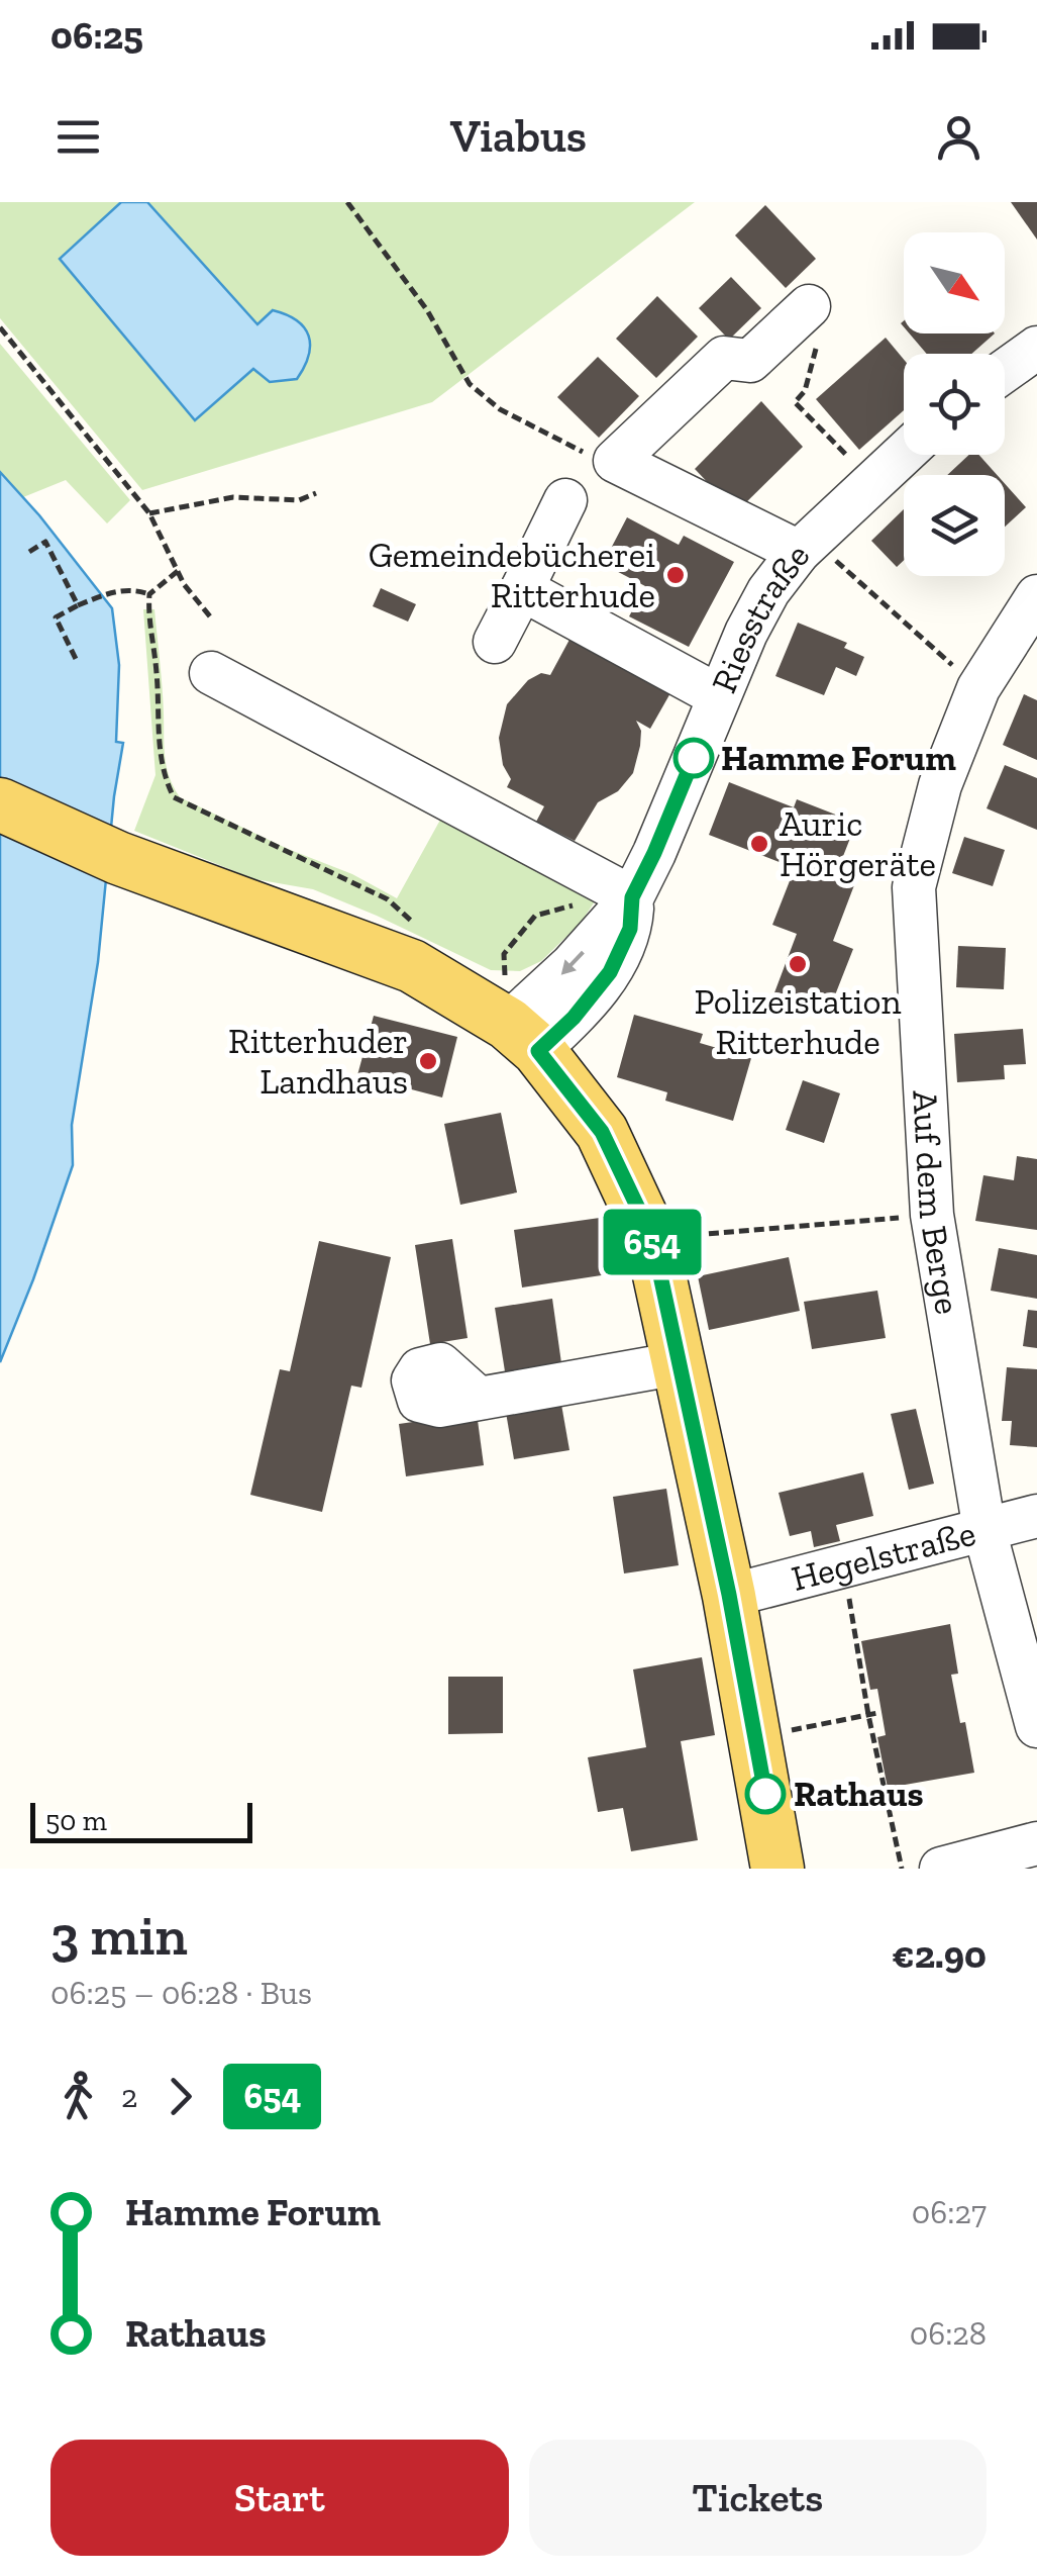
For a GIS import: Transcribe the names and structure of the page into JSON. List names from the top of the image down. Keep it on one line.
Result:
{"streets":{"street":["Riesstraße","Auf dem Berge","Hegelstraße"]},"crossings":[["Auf dem Berge","Hegelstraße"]],"places":["Gemeindebücherei Ritterhude","Hamme Forum","Auric Hörgeräte","Polizeistation Ritterhude","Ritterhuder Landhaus","Rathaus"],"lines":["bus line 654"],"scale_bar":"50 m","north":"bottom right","page":{"status":"06:25","header":"Viabus","on_map":"654","scale":"50 m","heading":["3 min","06:25 – 06:28 · Bus","€2.90"],"legs":["2","654"],"list":[{"name":"Hamme Forum","value":"06:27"},{"name":"Rathaus","value":"06:28"}],"buttons":["Start","Tickets"]}}
